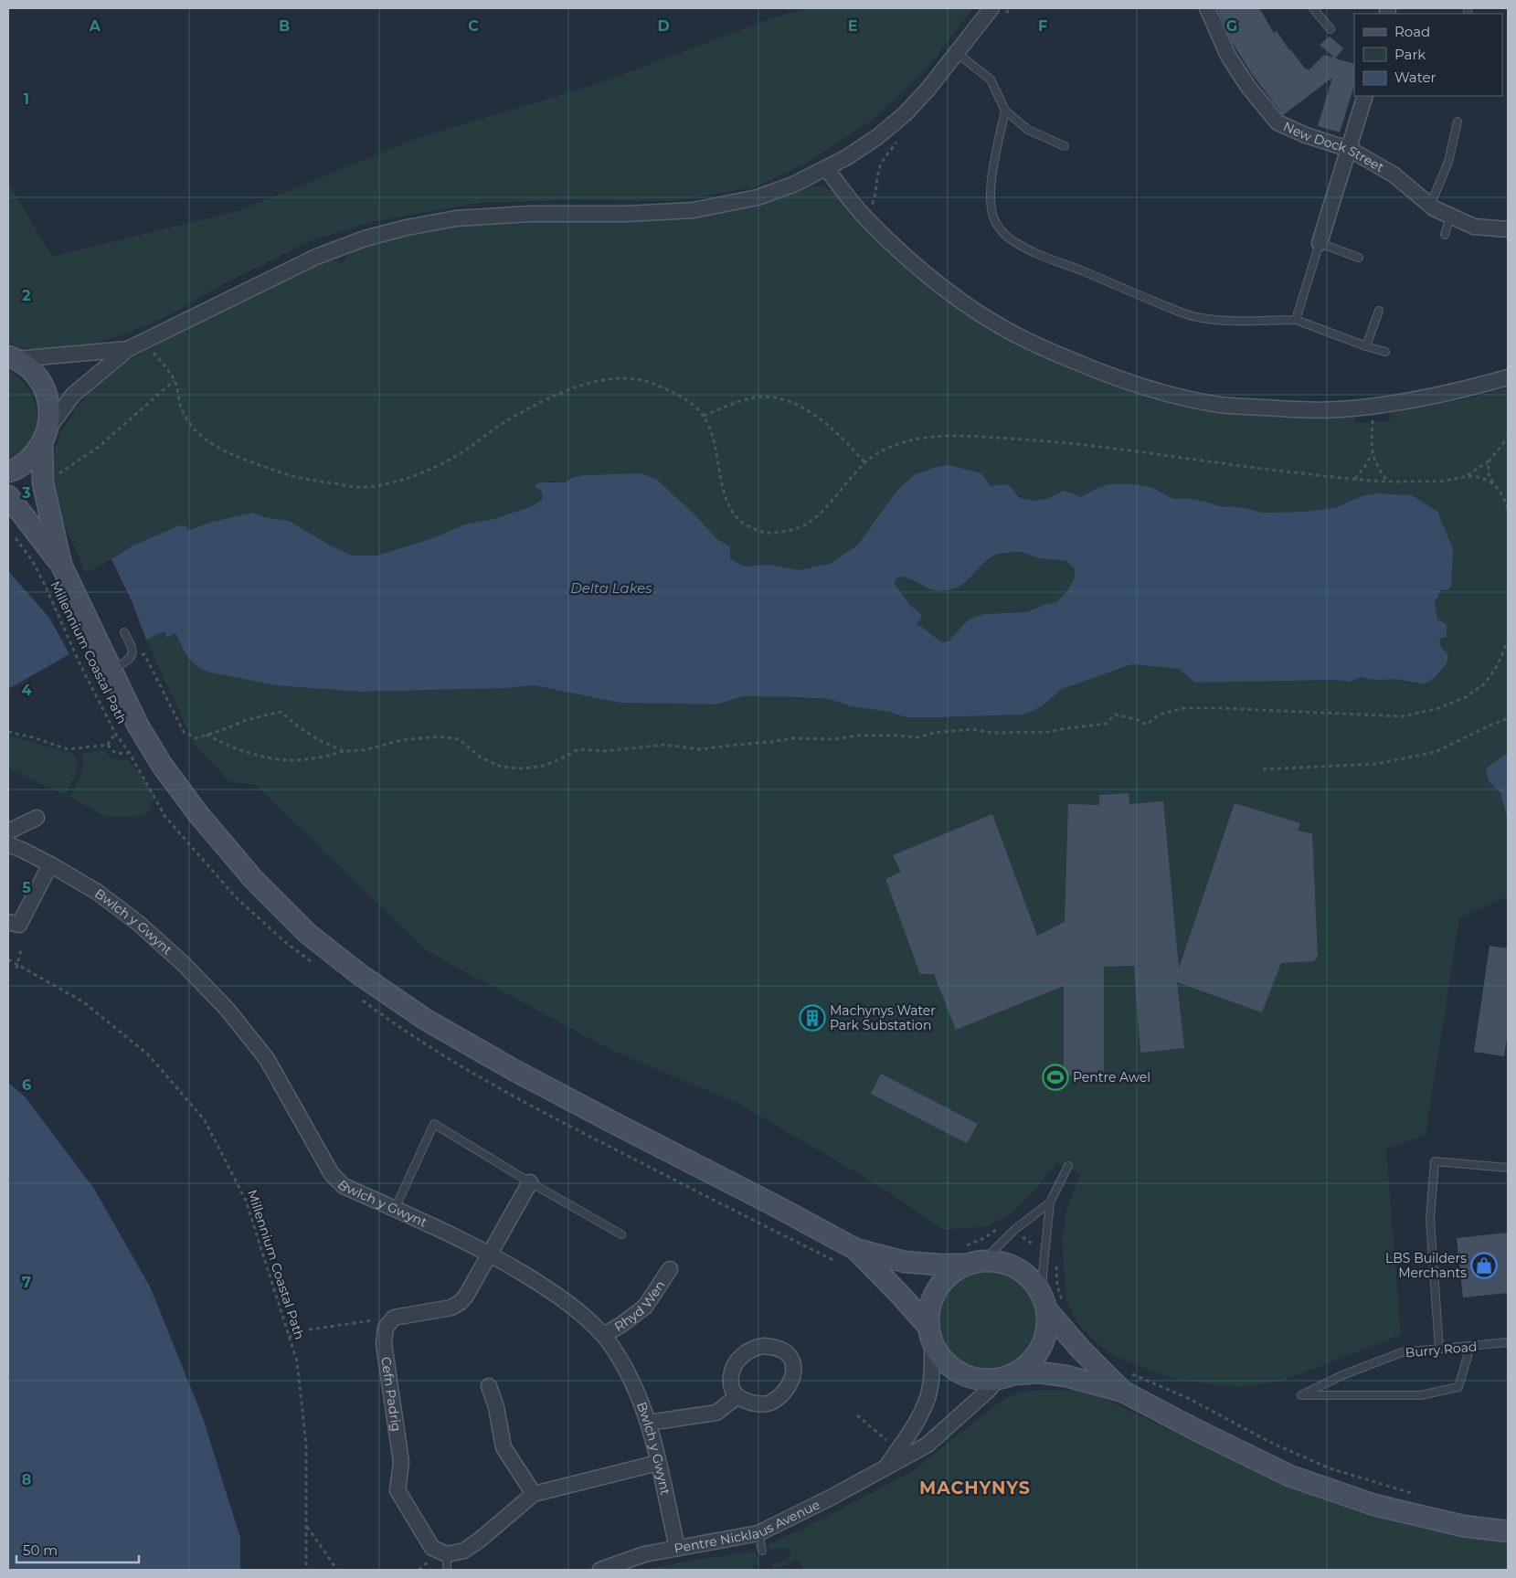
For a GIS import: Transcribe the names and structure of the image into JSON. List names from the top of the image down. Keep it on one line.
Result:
{"streets":{"street":["New Dock Street","Bwlch y Gwynt","Rhyd Wen","Cefn Padrig","Pentre Nicklaus Avenue"],"lane":["Burry Road"],"path":["Millennium Coastal Path"]},"crossings":[["Bwlch y Gwynt","Rhyd Wen"],["Bwlch y Gwynt","Cefn Padrig"],["Bwlch y Gwynt","Pentre Nicklaus Avenue"]],"districts":["MACHYNYS"],"water":["Delta Lakes"],"places":{"building":["Machynys Water Park Substation"],"sports":["Pentre Awel"],"shop":["LBS Builders Merchants"]},"legend":["Road","Park","Water"],"scale_bar":"50 m","grid":{"columns":["A","B","C","D","E","F","G"],"rows":["1","2","3","4","5","6","7","8"]}}
